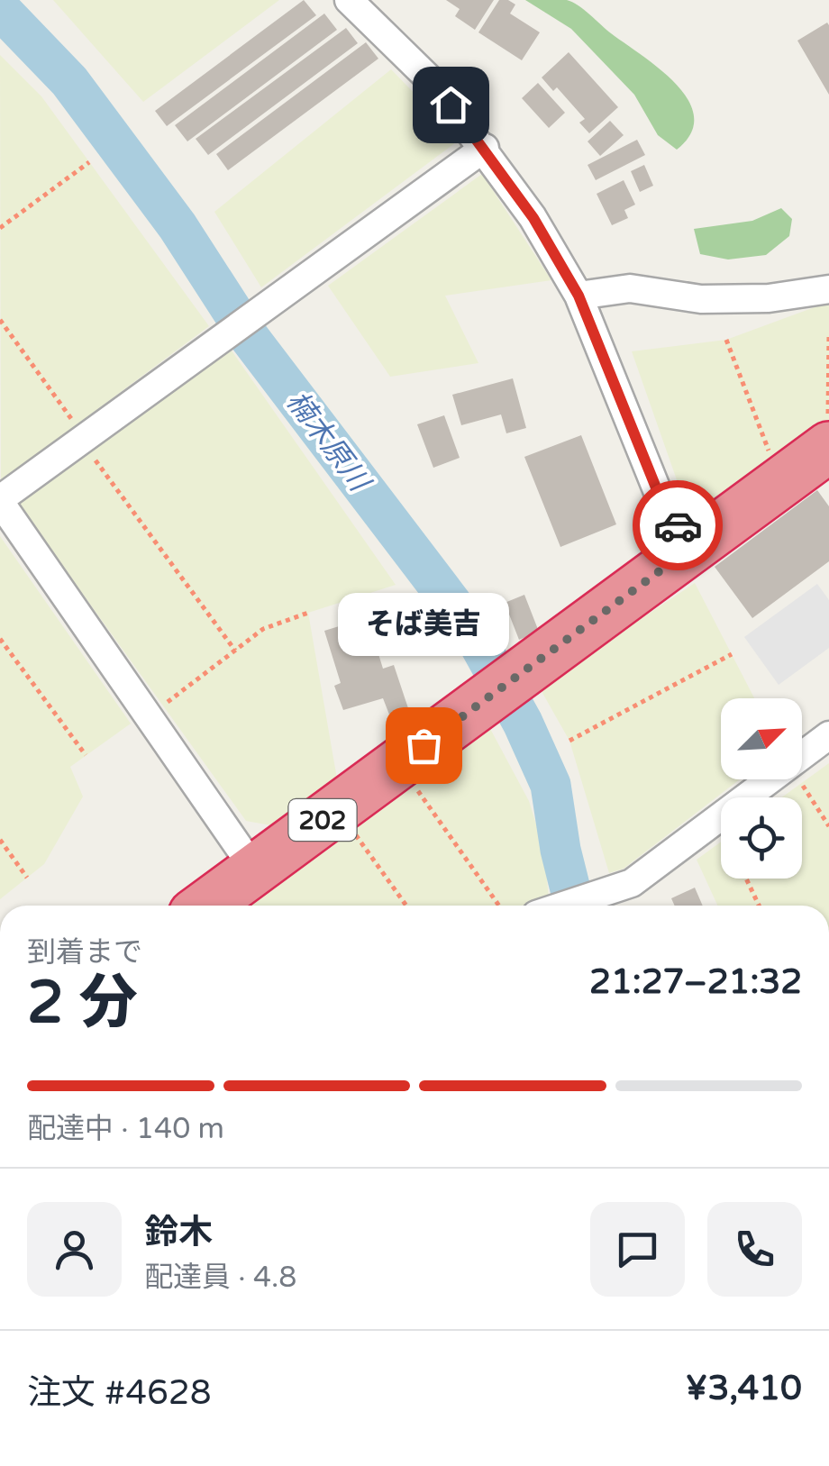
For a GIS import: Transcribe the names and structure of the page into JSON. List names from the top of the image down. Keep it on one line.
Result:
{"streets":{"highway":["202"]},"water":["楠木原川"],"places":["そば美吉"],"north":"top right","page":{"bubble":"そば美吉","heading":["2 分","到着まで","21:27–21:32"],"panel":["鈴木","配達員 · 4.8","注文 #4628","¥3,410"],"bar":"配達中 · 140 m"}}
